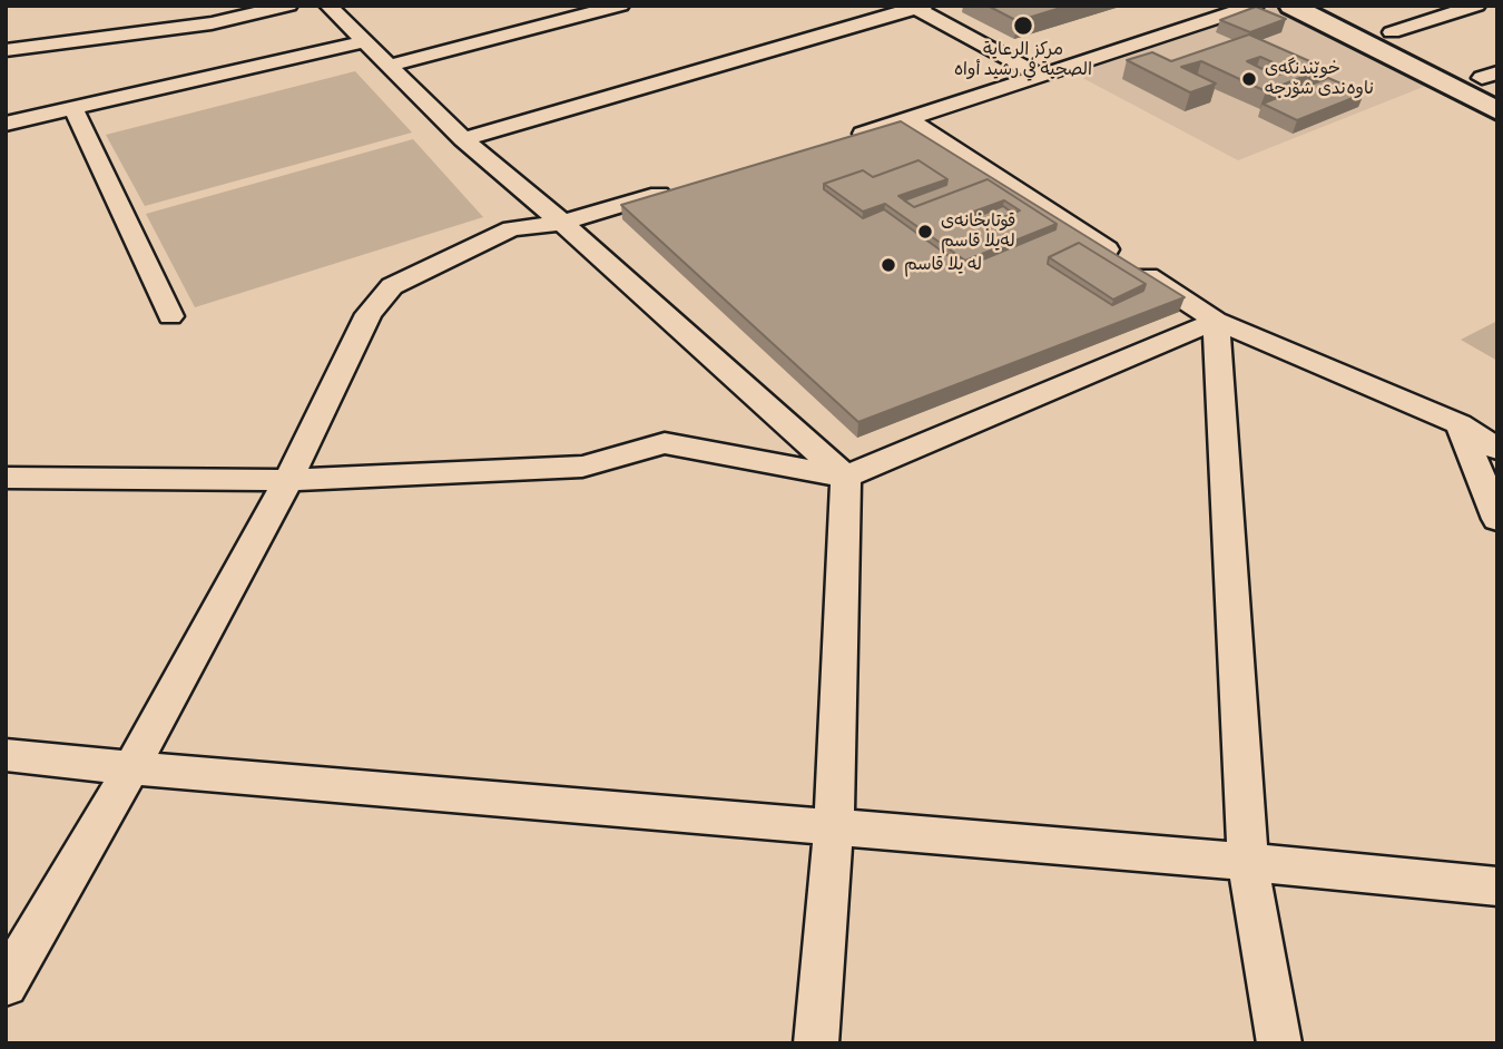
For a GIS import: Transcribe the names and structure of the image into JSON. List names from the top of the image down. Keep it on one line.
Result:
{"places":["مركز الرعاية الصحية في رشيد أواه","خوێندنگەی ناوەندی شۆرجە","قوتابخانەی لەیلا قاسم","له يلا قاسم"]}
